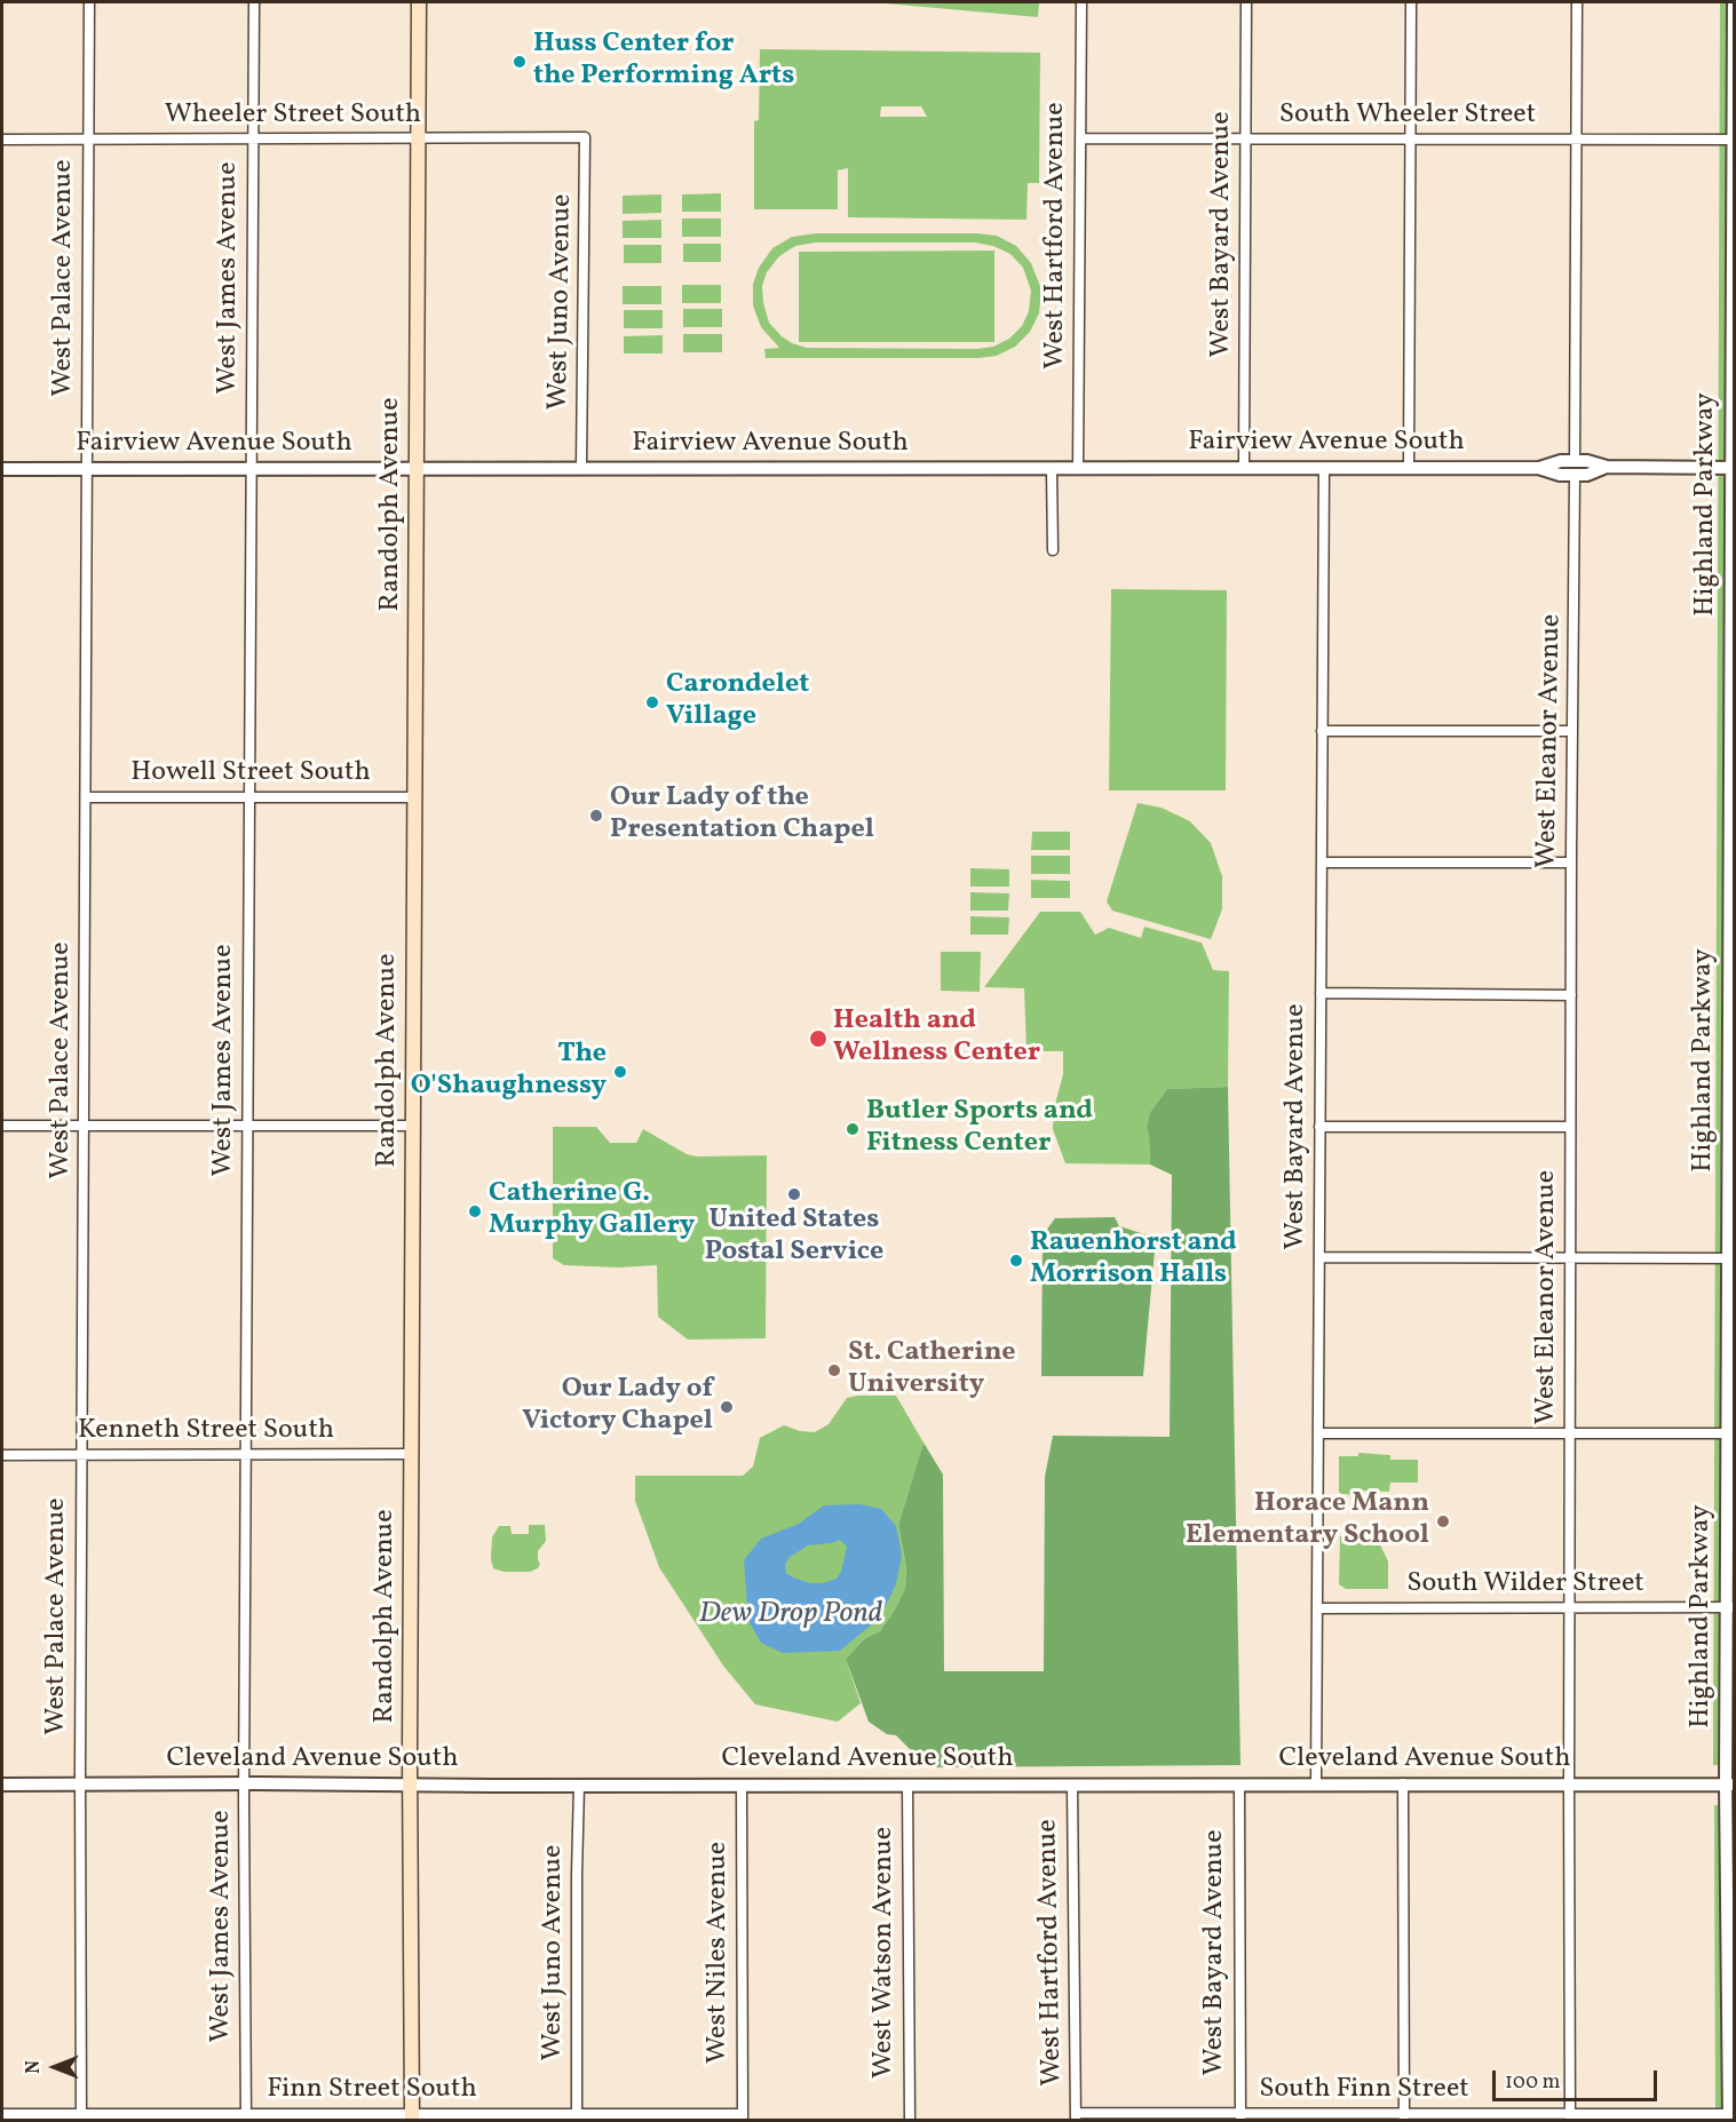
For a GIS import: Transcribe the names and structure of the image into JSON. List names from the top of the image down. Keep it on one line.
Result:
{"streets":{"main road":["Randolph Avenue"],"street":["Wheeler Street South","South Wheeler Street","West Bayard Avenue","West Hartford Avenue","West Palace Avenue","West James Avenue","West Juno Avenue","Fairview Avenue South","Highland Parkway","West Eleanor Avenue","Howell Street South","Kenneth Street South","South Wilder Street","Cleveland Avenue South","West Niles Avenue","West Watson Avenue","Finn Street South","South Finn Street"]},"crossings":[["Wheeler Street South","West Palace Avenue"],["Wheeler Street South","West James Avenue"],["Wheeler Street South","West Juno Avenue"],["Wheeler Street South","Randolph Avenue"],["South Wheeler Street","West Bayard Avenue"],["South Wheeler Street","West Hartford Avenue"],["South Wheeler Street","Highland Parkway"],["West Bayard Avenue","Fairview Avenue South"],["West Bayard Avenue","South Wilder Street"],["West Bayard Avenue","Cleveland Avenue South"],["West Bayard Avenue","South Finn Street"],["West Hartford Avenue","Fairview Avenue South"],["West Hartford Avenue","Cleveland Avenue South"],["West Hartford Avenue","South Finn Street"],["West Palace Avenue","Fairview Avenue South"],["West Palace Avenue","Howell Street South"],["West Palace Avenue","Kenneth Street South"],["West Palace Avenue","Cleveland Avenue South"],["West Palace Avenue","Finn Street South"],["West James Avenue","Fairview Avenue South"],["West James Avenue","Howell Street South"],["West James Avenue","Kenneth Street South"],["West James Avenue","Cleveland Avenue South"],["West James Avenue","Finn Street South"],["West Juno Avenue","Fairview Avenue South"],["West Juno Avenue","Cleveland Avenue South"],["West Juno Avenue","Finn Street South"],["Fairview Avenue South","Randolph Avenue"],["Fairview Avenue South","Highland Parkway"],["Fairview Avenue South","West Eleanor Avenue"],["Randolph Avenue","Howell Street South"],["Randolph Avenue","Kenneth Street South"],["Randolph Avenue","Cleveland Avenue South"],["Randolph Avenue","Finn Street South"],["Highland Parkway","South Wilder Street"],["Highland Parkway","Cleveland Avenue South"],["Highland Parkway","South Finn Street"],["West Eleanor Avenue","South Wilder Street"],["West Eleanor Avenue","Cleveland Avenue South"],["West Eleanor Avenue","South Finn Street"],["Cleveland Avenue South","West Niles Avenue"],["Cleveland Avenue South","West Watson Avenue"],["West Niles Avenue","Finn Street South"]],"water":["Dew Drop Pond"],"places":["Huss Center for the Performing Arts","Carondelet Village","Our Lady of the Presentation Chapel","Health and Wellness Center","The O'Shaughnessy","Butler Sports and Fitness Center","United States Postal Service","Catherine G. Murphy Gallery","Rauenhorst and Morrison Halls","St. Catherine University","Our Lady of Victory Chapel","Horace Mann Elementary School"],"scale_bar":"100 m","north":"left"}
